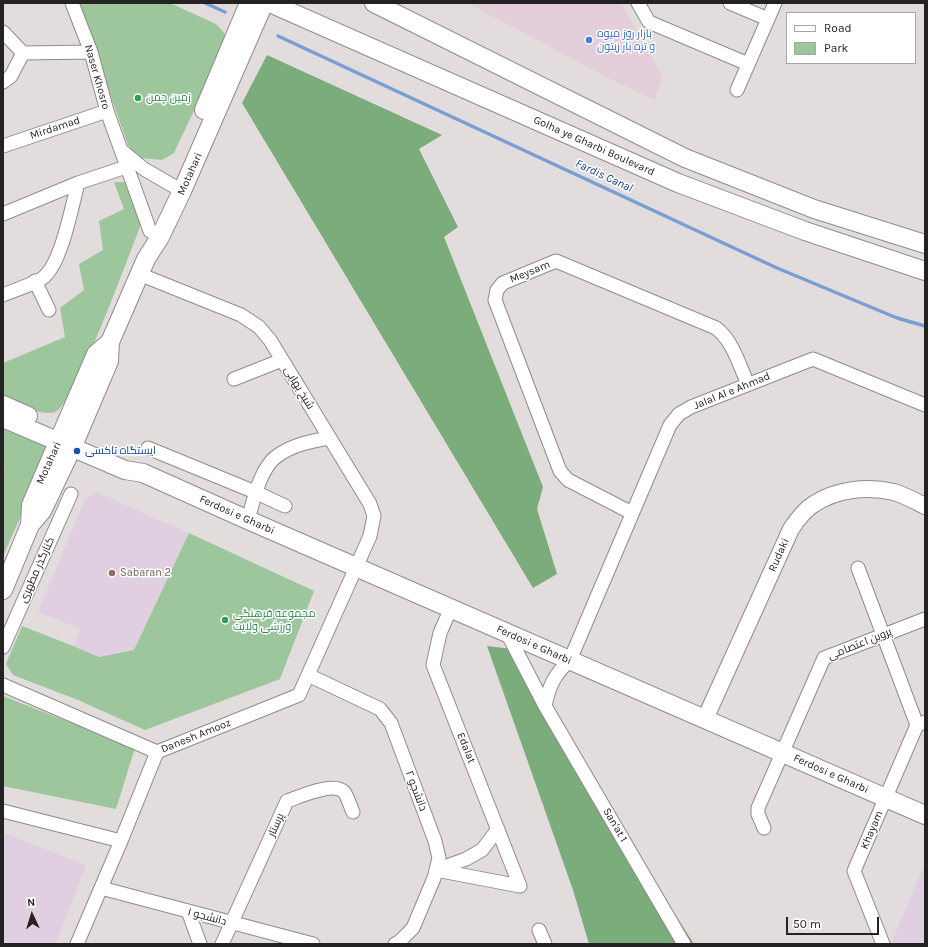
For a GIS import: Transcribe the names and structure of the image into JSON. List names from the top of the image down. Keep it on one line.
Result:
{"streets":{"main road":["Golha ye Gharbi Boulevard","Motahari","Ferdosi e Gharbi"],"street":["Naser Khosro","Mirdamad","Meysam","شیخ بهایی","Jalal Al e Ahmad","Rudaki","کنارگذر مطهری","پروین اعتصامی","Danesh Amooz","Edalat","دانشجو ۲","پرستار","San'at 1","Khayam","دانشجو ۱"]},"crossings":[["Naser Khosro","Mirdamad"],["Naser Khosro","Motahari"],["Motahari","شیخ بهایی"],["Motahari","Ferdosi e Gharbi"],["Meysam","Jalal Al e Ahmad"],["شیخ بهایی","Ferdosi e Gharbi"],["شیخ بهایی","Danesh Amooz"],["Jalal Al e Ahmad","Ferdosi e Gharbi"],["Ferdosi e Gharbi","Rudaki"],["Ferdosi e Gharbi","پروین اعتصامی"],["Ferdosi e Gharbi","Danesh Amooz"],["Ferdosi e Gharbi","Edalat"],["Ferdosi e Gharbi","San'at 1"],["Ferdosi e Gharbi","Khayam"],["Danesh Amooz","دانشجو ۲"],["Danesh Amooz","دانشجو ۱"],["Edalat","دانشجو ۲"],["پرستار","دانشجو ۱"]],"water":["Fardis Canal"],"places":["بازار روز میوه و تره بار زیتون","زمین چمن","ایستگاه تاکسی","Sabaran 2","مجموعه فرهنگی ورزشی ولایت"],"legend":["Road","Park"],"scale_bar":"50 m","north":"top"}
